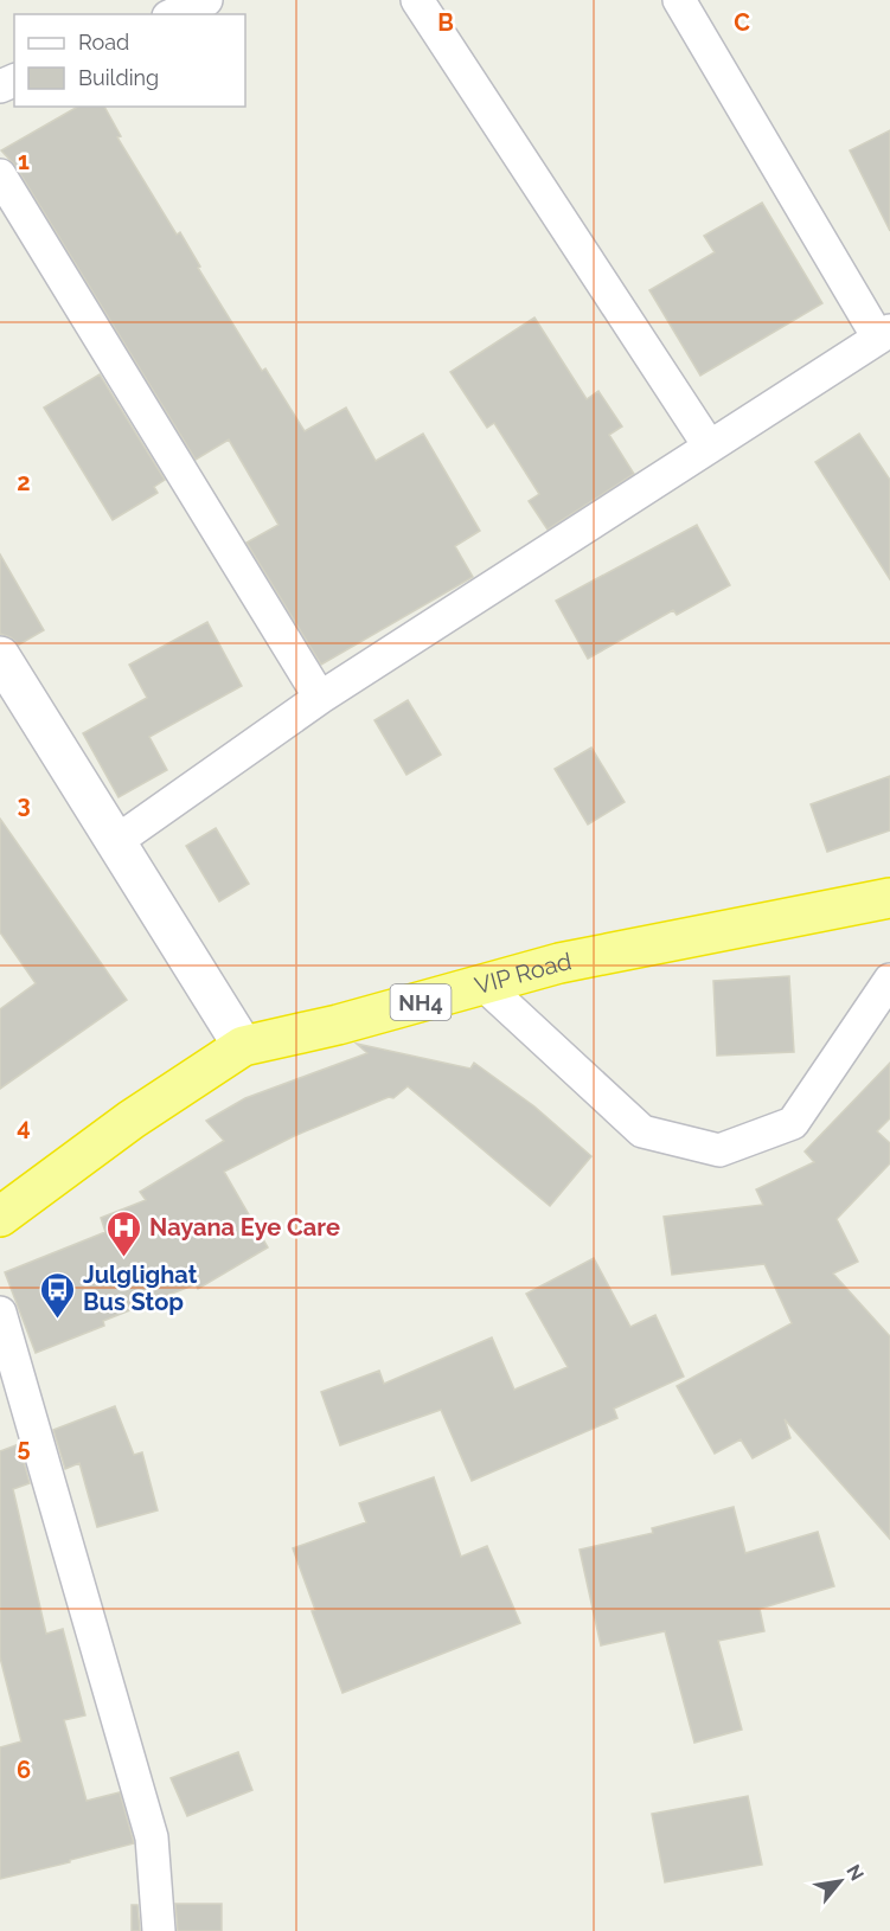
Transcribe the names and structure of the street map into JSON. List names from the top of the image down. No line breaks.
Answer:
{"streets":{"highway":["VIP Road","NH4"]},"places":{"hospital":["Nayana Eye Care"],"bus stop":["Julglighat Bus Stop"]},"legend":["Road","Building"],"north":"top right","grid":{"columns":["B","C"],"rows":["1","2","3","4","5","6"]}}
